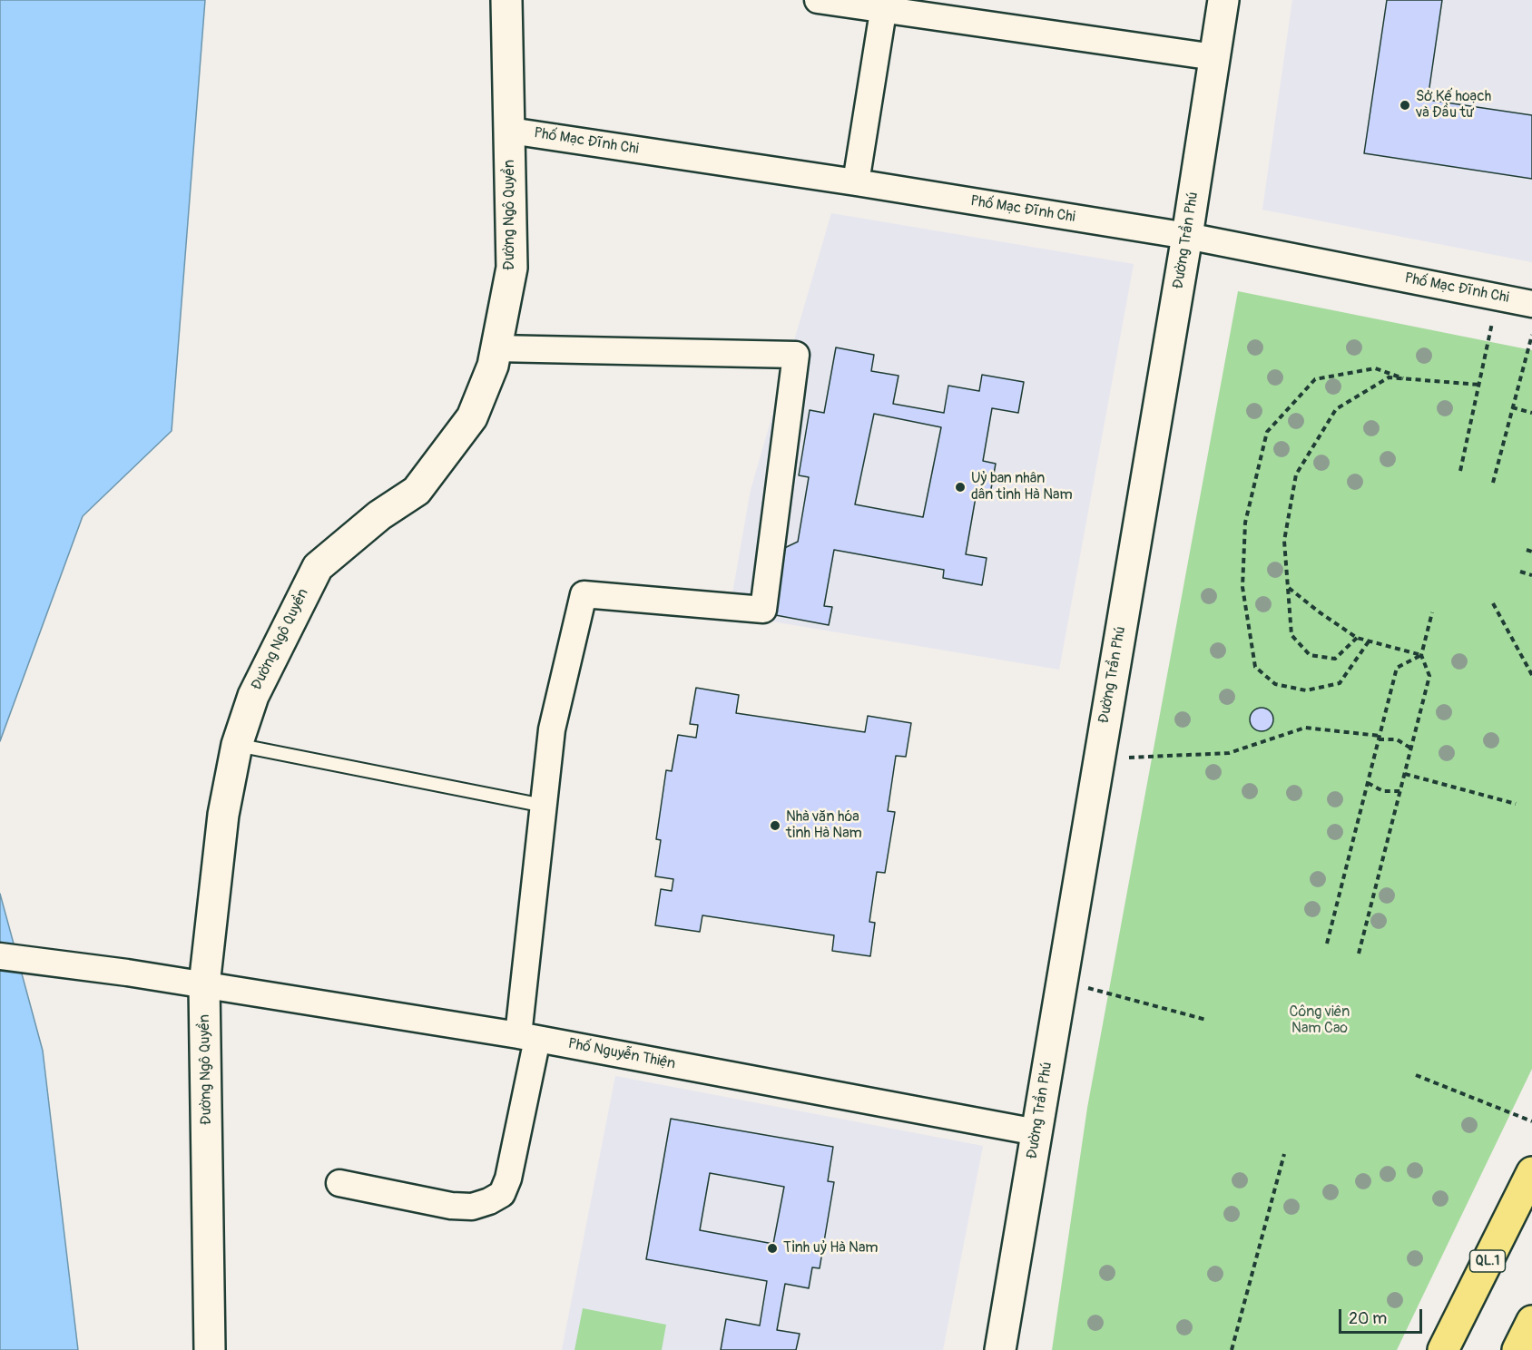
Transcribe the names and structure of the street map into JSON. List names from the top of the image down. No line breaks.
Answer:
{"streets":{"main road":["QL.1"],"street":["Phố Mạc Đĩnh Chi","Đường Ngô Quyền","Đường Trần Phú","Phố Nguyễn Thiện"]},"crossings":[["Phố Mạc Đĩnh Chi","Đường Ngô Quyền"],["Phố Mạc Đĩnh Chi","Đường Trần Phú"],["Đường Ngô Quyền","Phố Nguyễn Thiện"],["Đường Trần Phú","Phố Nguyễn Thiện"]],"parks":["Công viên Nam Cao"],"places":["Sở Kế hoạch và Đầu tư","Uỷ ban nhân dân tỉnh Hà Nam","Nhà văn hóa tỉnh Hà Nam","Tỉnh uỷ Hà Nam"],"scale_bar":"20 m"}
